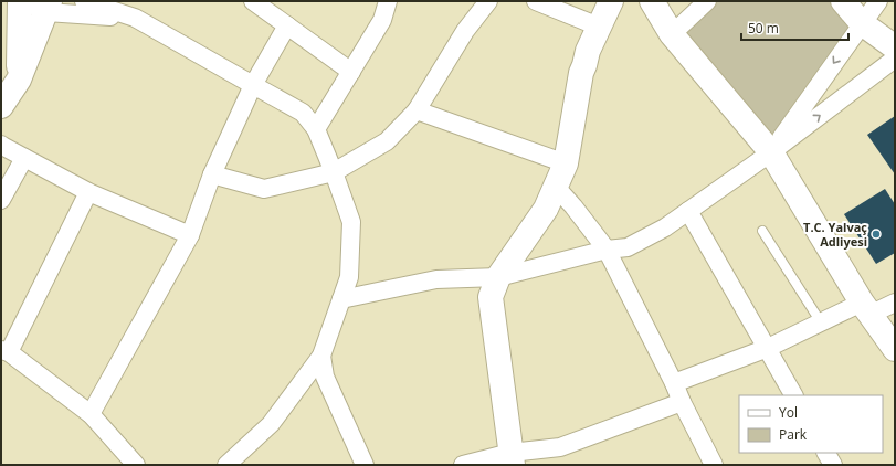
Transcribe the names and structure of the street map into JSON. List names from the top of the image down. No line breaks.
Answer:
{"places":["T.C. Yalvaç Adliyesi"],"legend":["Yol","Park"],"scale_bar":"50 m"}
